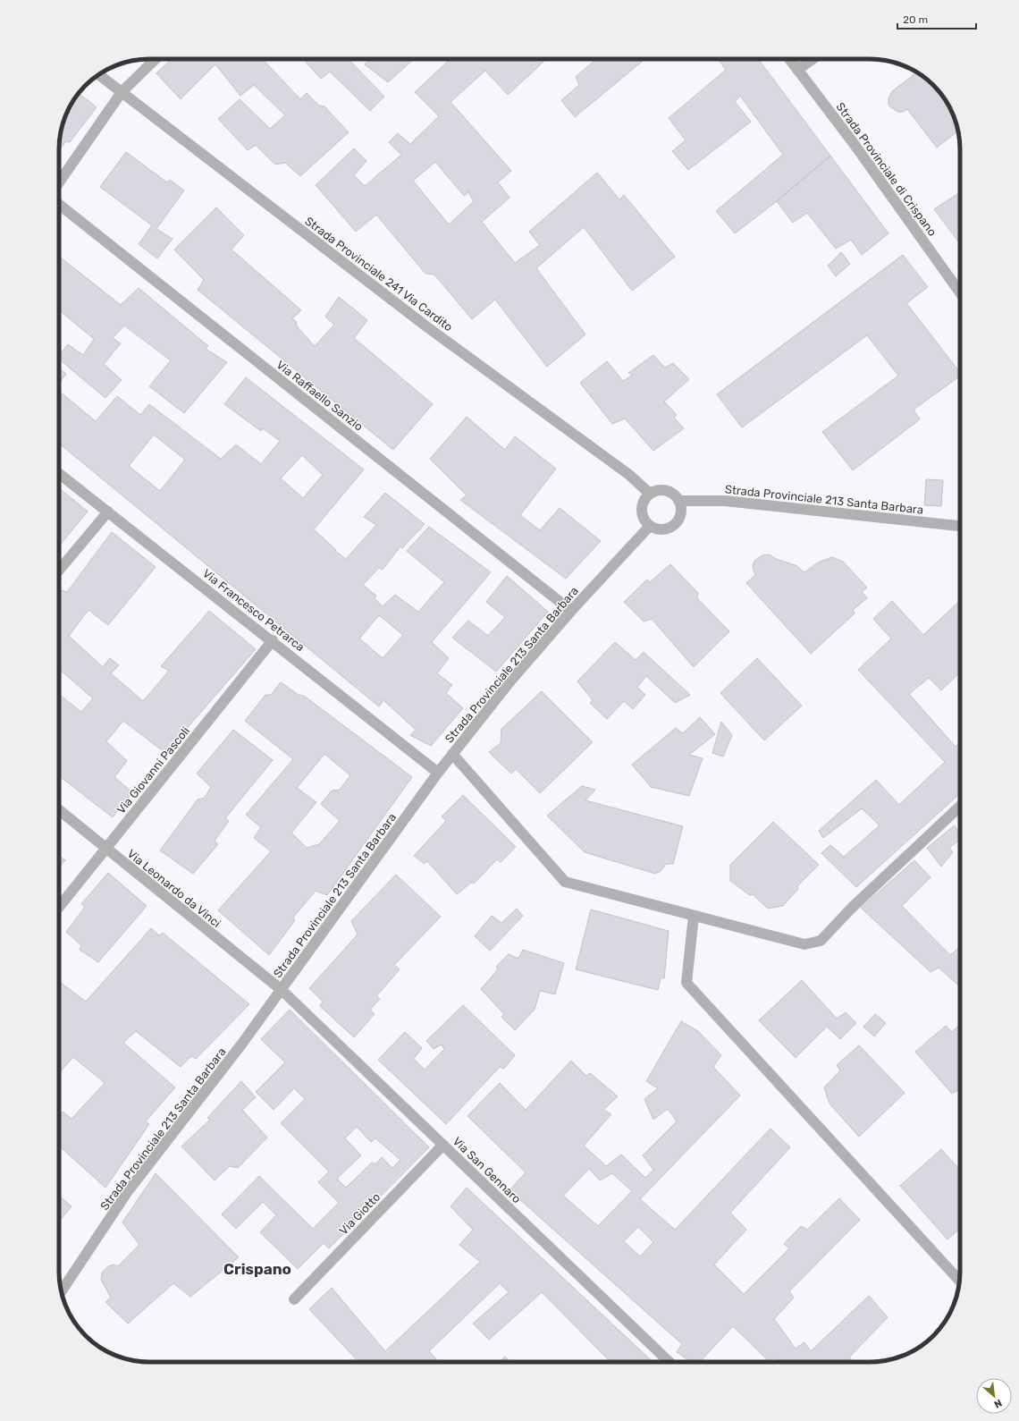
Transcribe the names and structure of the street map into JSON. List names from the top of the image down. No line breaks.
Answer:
{"streets":{"street":["Strada Provinciale di Crispano","Strada Provinciale 241 Via Cardito","Via Raffaello Sanzio","Strada Provinciale 213 Santa Barbara","Via Francesco Petrarca","Via Giovanni Pascoli","Via Leonardo da Vinci","Via San Gennaro","Via Giotto"]},"crossings":[["Strada Provinciale 241 Via Cardito","Strada Provinciale 213 Santa Barbara"],["Via Raffaello Sanzio","Strada Provinciale 213 Santa Barbara"],["Strada Provinciale 213 Santa Barbara","Via Francesco Petrarca"],["Strada Provinciale 213 Santa Barbara","Via Leonardo da Vinci"],["Strada Provinciale 213 Santa Barbara","Via San Gennaro"],["Via Francesco Petrarca","Via Giovanni Pascoli"],["Via Giovanni Pascoli","Via Leonardo da Vinci"],["Via Leonardo da Vinci","Via San Gennaro"],["Via San Gennaro","Via Giotto"]],"districts":["Crispano"],"scale_bar":"20 m","north":"bottom right"}
